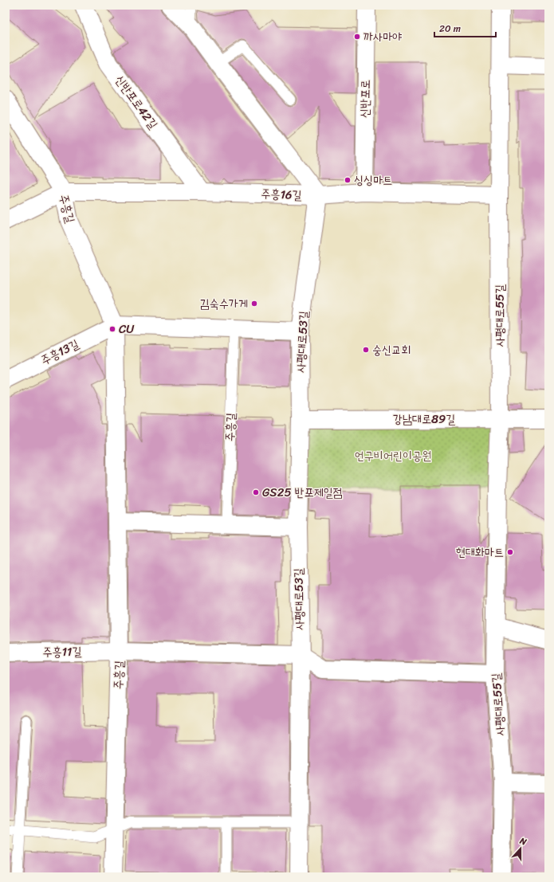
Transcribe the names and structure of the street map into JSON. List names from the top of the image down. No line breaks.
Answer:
{"streets":{"street":["신반포로","신반포로42길","주흥16길","주흥길","사평대로55길","사평대로53길","주흥13길","강남대로89길","주흥11길"]},"crossings":[["신반포로","주흥16길"],["신반포로42길","주흥16길"],["주흥16길","주흥길"],["주흥16길","사평대로55길"],["주흥16길","사평대로53길"],["주흥길","주흥13길"],["주흥길","주흥11길"],["사평대로55길","강남대로89길"],["사평대로53길","강남대로89길"]],"parks":["언구비어린이공원"],"places":["까사마야","싱싱마트","김숙수가게","CU","숭신교회","GS25 반포제일점","현대화마트"],"scale_bar":"20 m","north":"top"}
